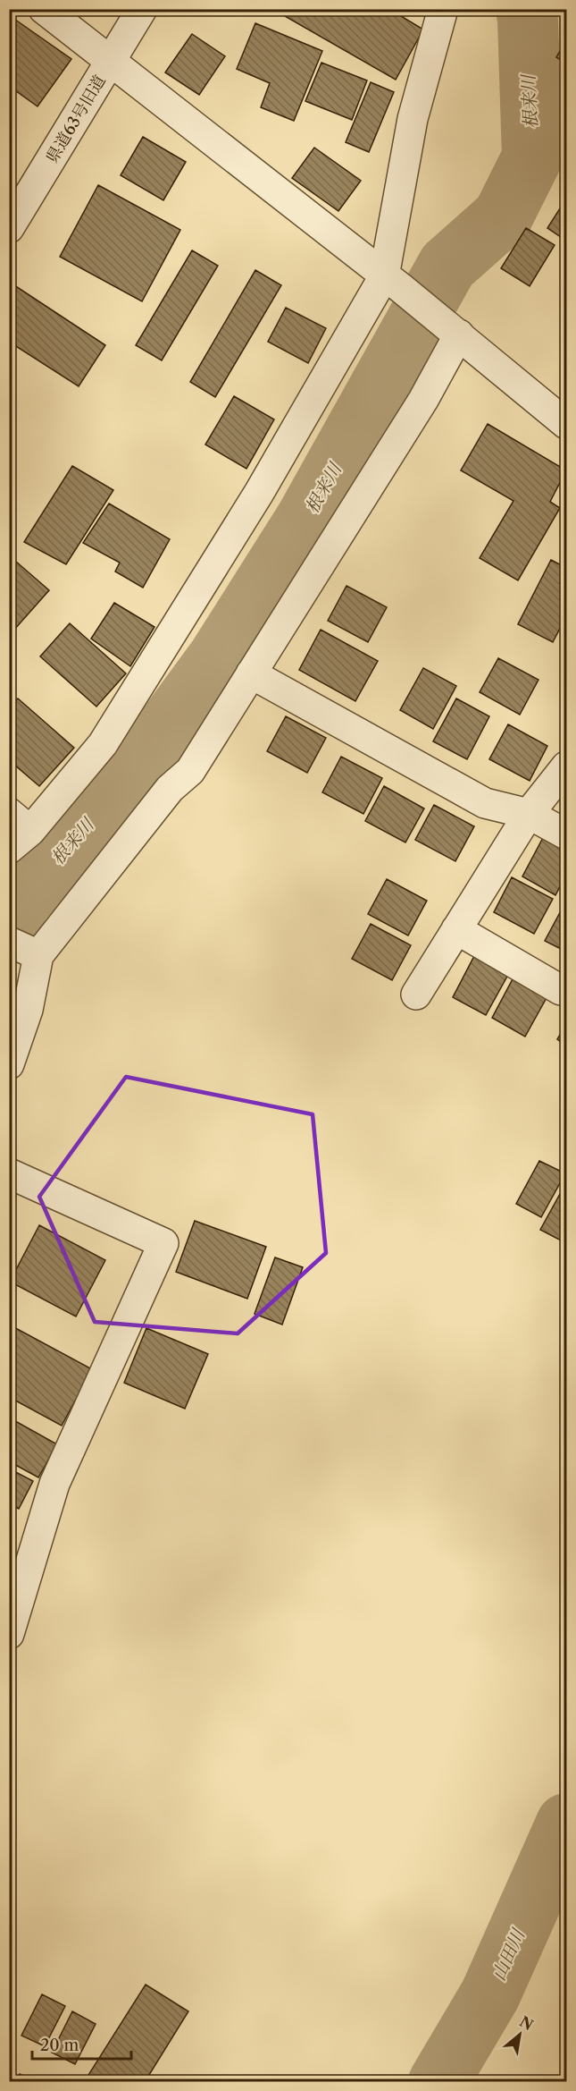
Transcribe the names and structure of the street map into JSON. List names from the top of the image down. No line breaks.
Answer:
{"streets":{"street":["県道63号旧道"]},"water":["根来川","山田川"],"scale_bar":"20 m","north":"top right"}
